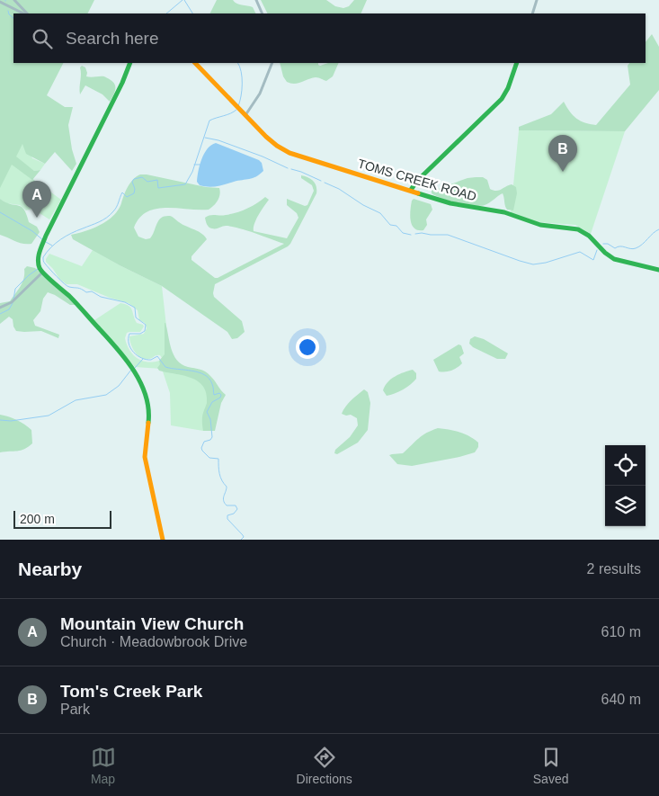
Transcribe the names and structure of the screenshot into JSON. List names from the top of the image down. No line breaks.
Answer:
{"streets":{"street":["TOMS CREEK ROAD"]},"scale_bar":"200 m","page":{"search":"Search here","pins":["B","A"],"scale":"200 m","heading":["Nearby","2 results"],"list":[{"mark":"A","name":"Mountain View Church","note":"Church · Meadowbrook Drive","value":"610 m"},{"mark":"B","name":"Tom's Creek Park","note":"Park","value":"640 m"}],"nav":["Map","Directions","Saved"]}}
